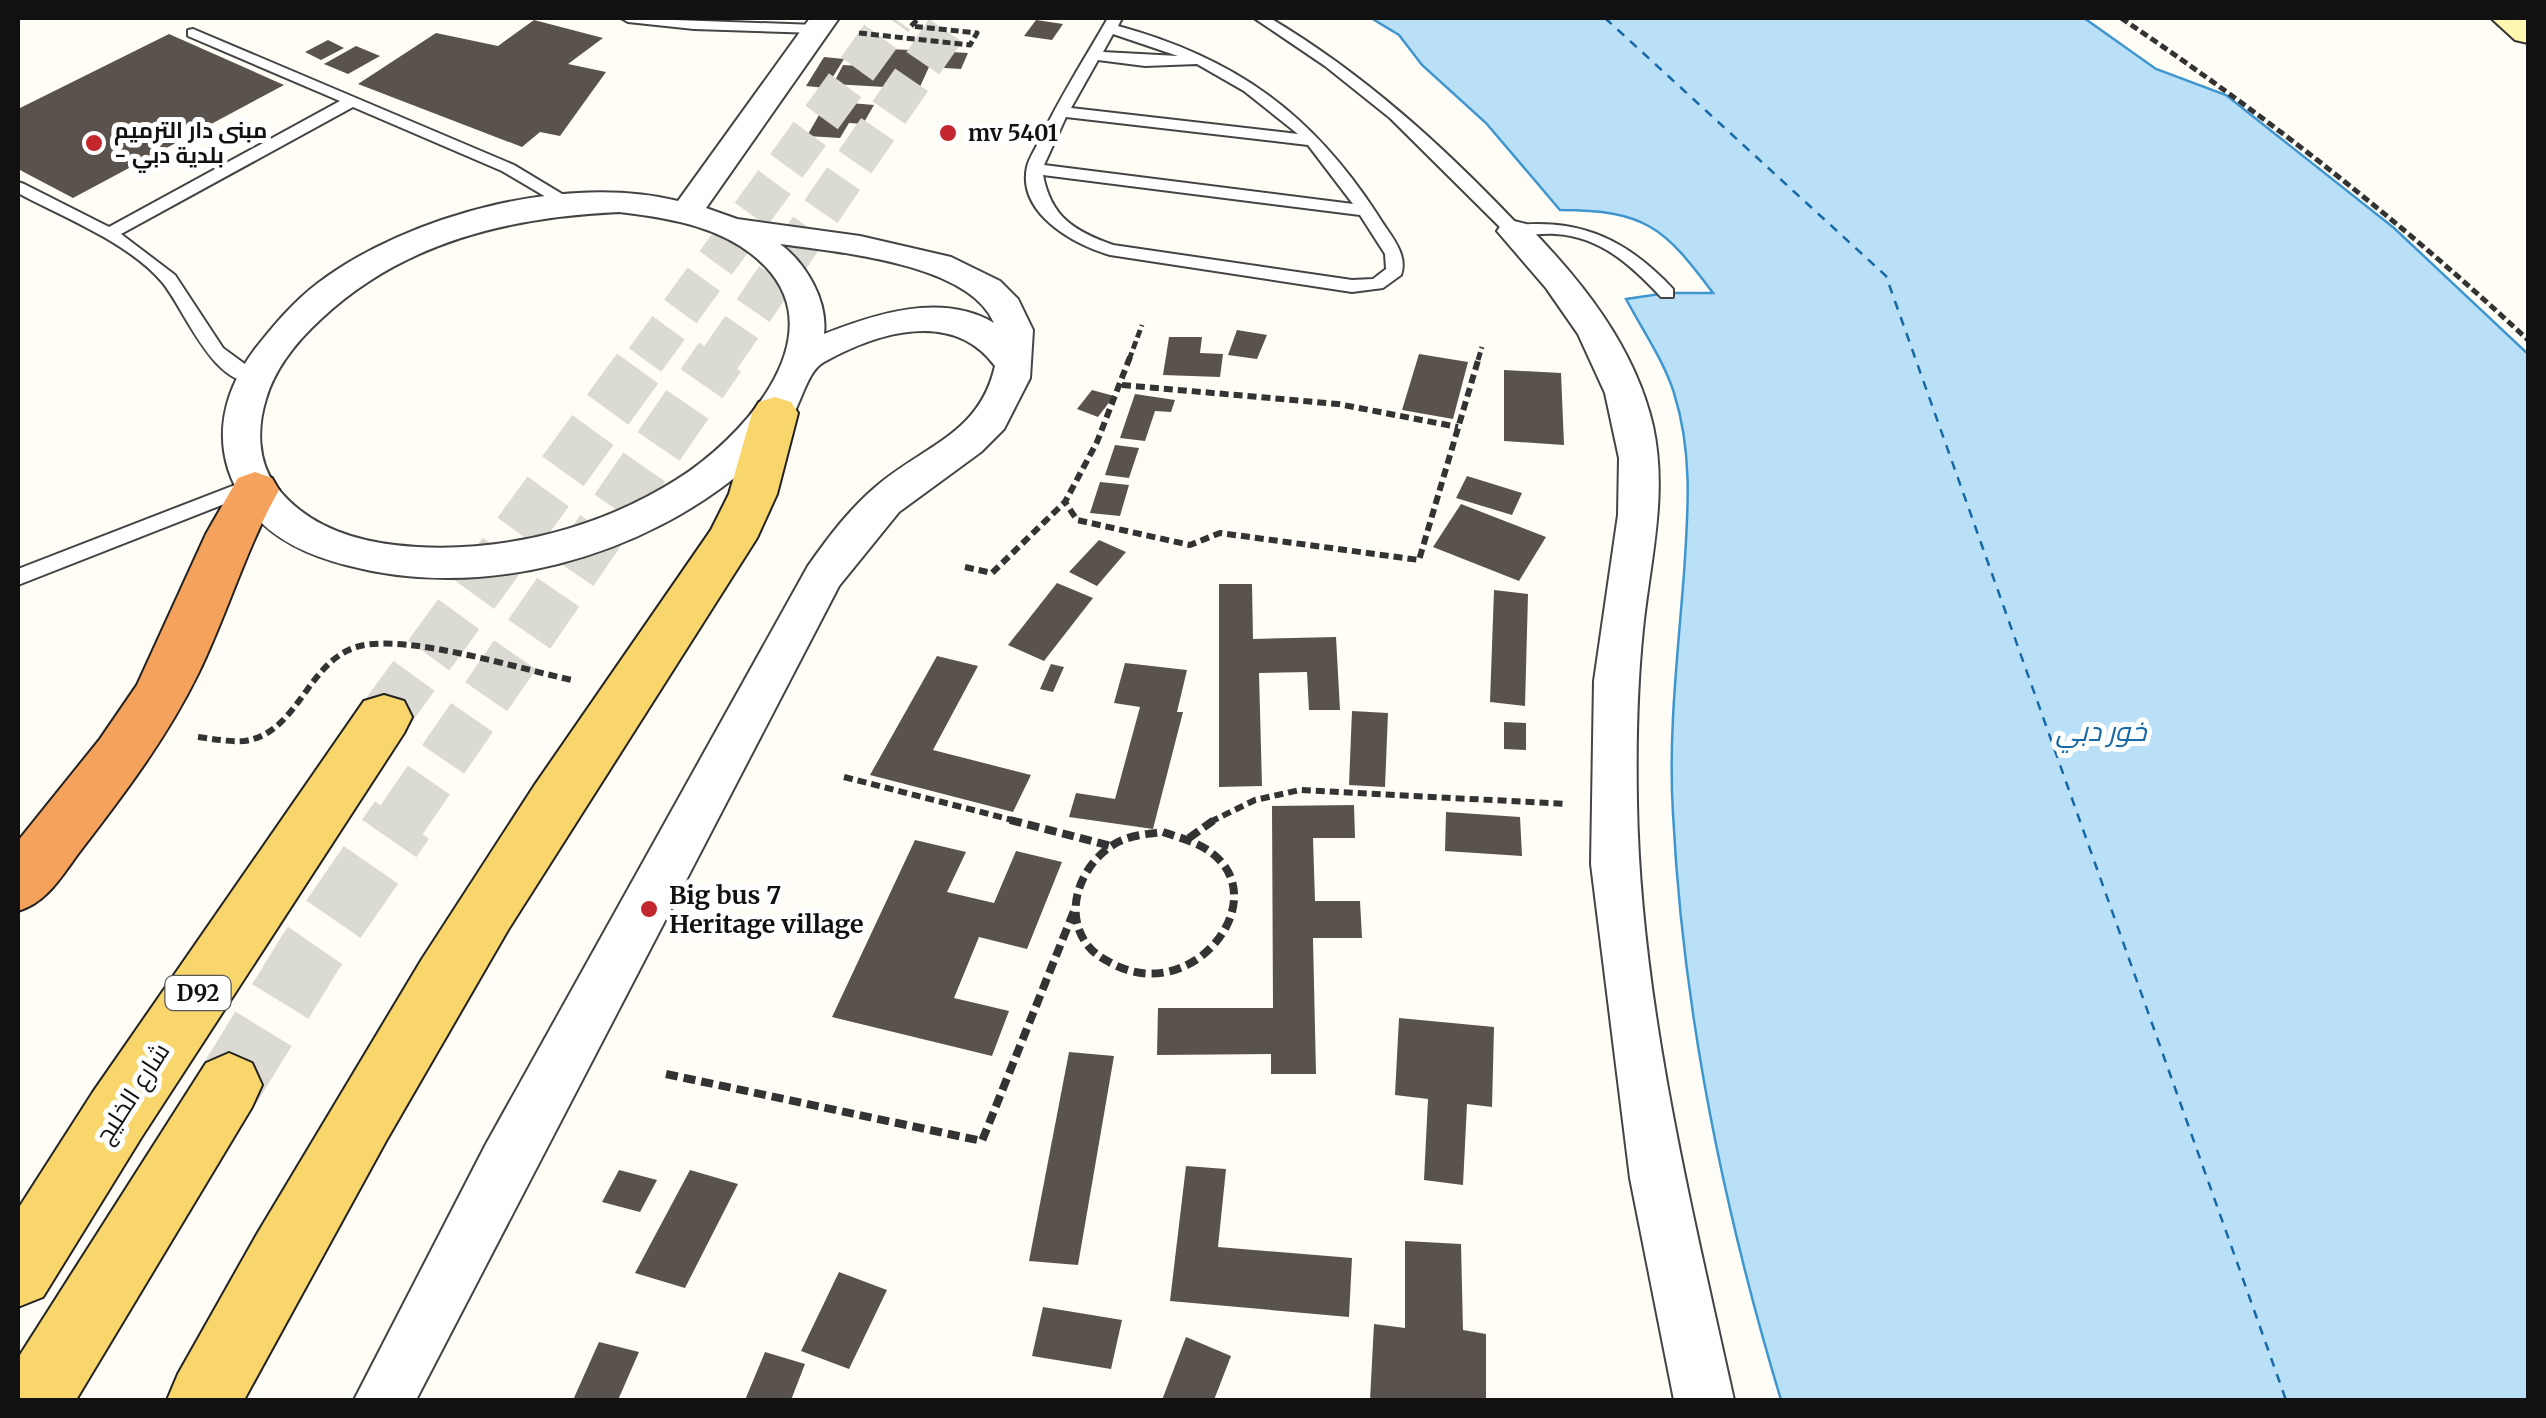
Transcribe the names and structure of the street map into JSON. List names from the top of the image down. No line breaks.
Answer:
{"streets":{"main road":["D92","شارع الخليج"]},"water":["خور دبي"],"places":["mv 5401","مبنى دار الترميم - بلدية دبي","Big bus 7 Heritage village"]}
